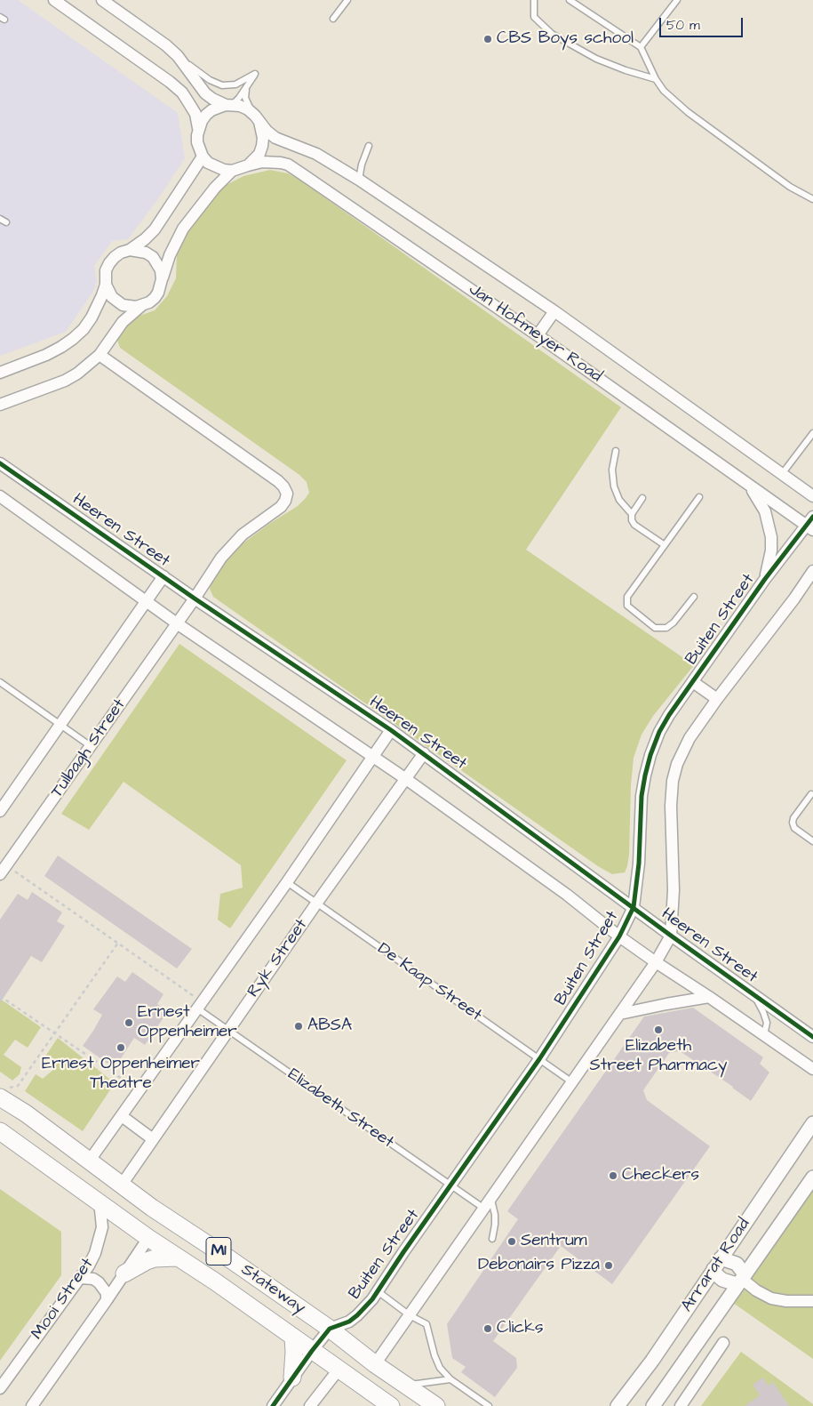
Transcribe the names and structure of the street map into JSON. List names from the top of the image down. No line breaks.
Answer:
{"streets":{"main road":["M1","Stateway"],"street":["Jan Hofmeyer Road","Heeren Street","Buiten Street","Tulbagh Street","Ryk Street","Arrarat Road","Mooi Street"],"lane":["De Kaap Street","Elizabeth Street"]},"crossings":[["Jan Hofmeyer Road","Buiten Street"],["Heeren Street","Buiten Street"],["Heeren Street","Tulbagh Street"],["Heeren Street","Ryk Street"],["Buiten Street","De Kaap Street"],["Buiten Street","Elizabeth Street"],["Buiten Street","Stateway"],["Ryk Street","De Kaap Street"],["Ryk Street","Elizabeth Street"],["Ryk Street","Stateway"],["Stateway","Mooi Street"]],"places":["CBS Boys school","Ernest Oppenheimer","ABSA","Elizabeth Street Pharmacy","Ernest Oppenheimer Theatre","Checkers","Sentrum","Debonairs Pizza","Clicks"],"scale_bar":"50 m"}
